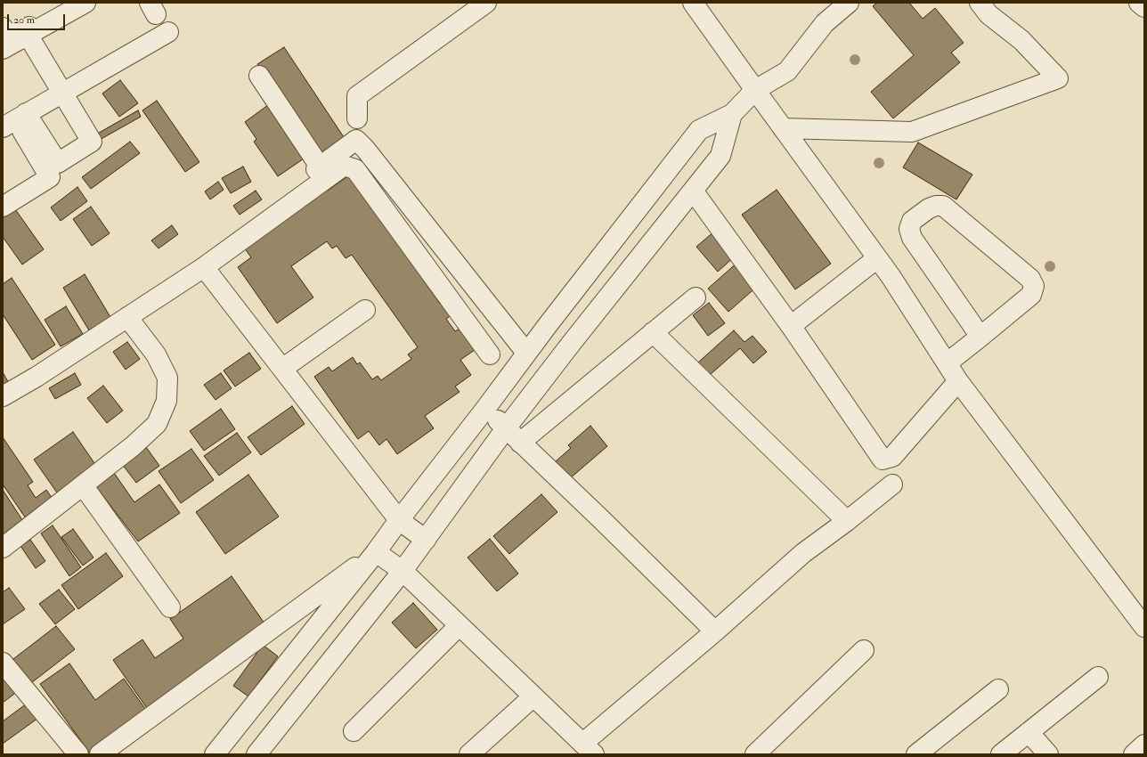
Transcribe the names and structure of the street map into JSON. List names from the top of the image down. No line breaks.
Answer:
{"scale_bar":"20 m"}
